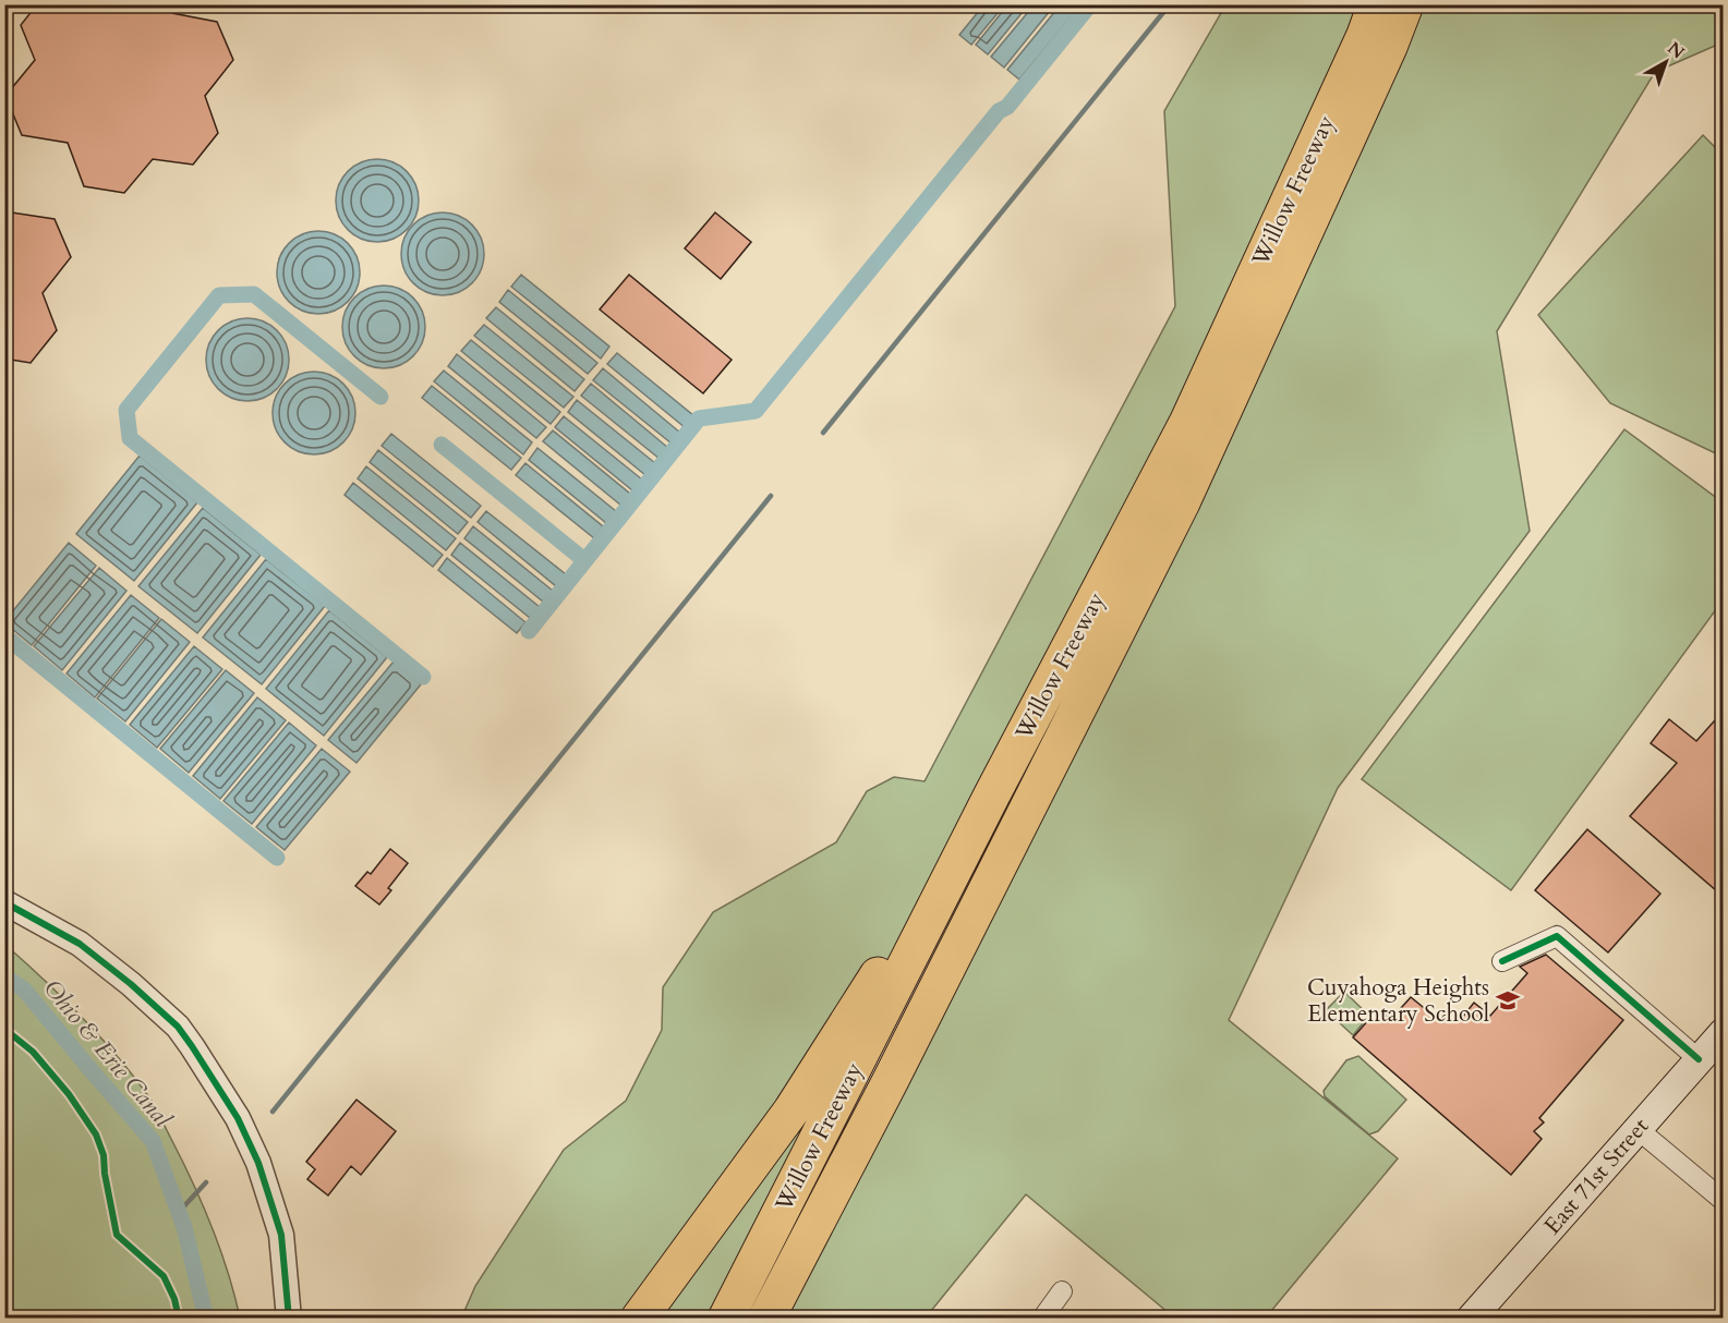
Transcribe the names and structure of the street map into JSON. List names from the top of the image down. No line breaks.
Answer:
{"streets":{"highway":["Willow Freeway"],"main road":["East 71st Street"]},"water":["Ohio & Erie Canal"],"places":{"school or university":["Cuyahoga Heights Elementary School"]},"north":"top right"}
